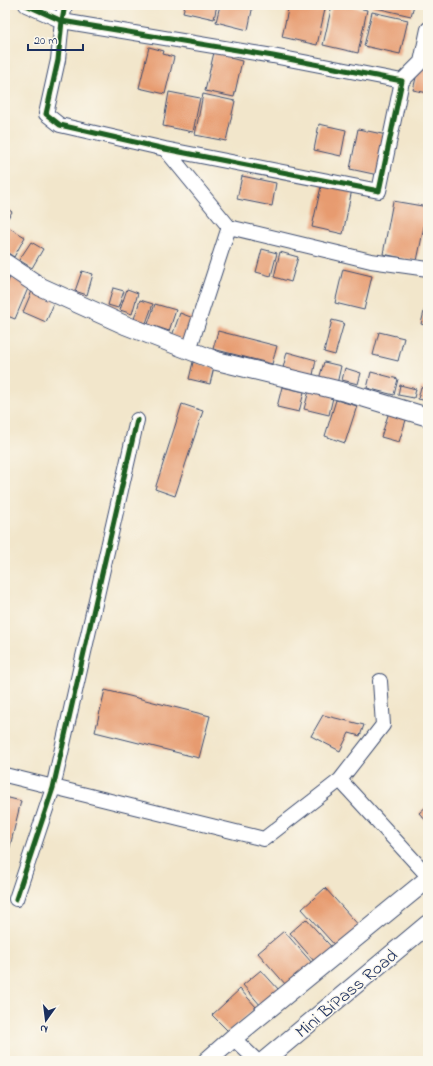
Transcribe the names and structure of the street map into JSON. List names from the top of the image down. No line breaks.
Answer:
{"streets":{"street":["Mini BiPass Road"]},"scale_bar":"20 m","north":"bottom"}
